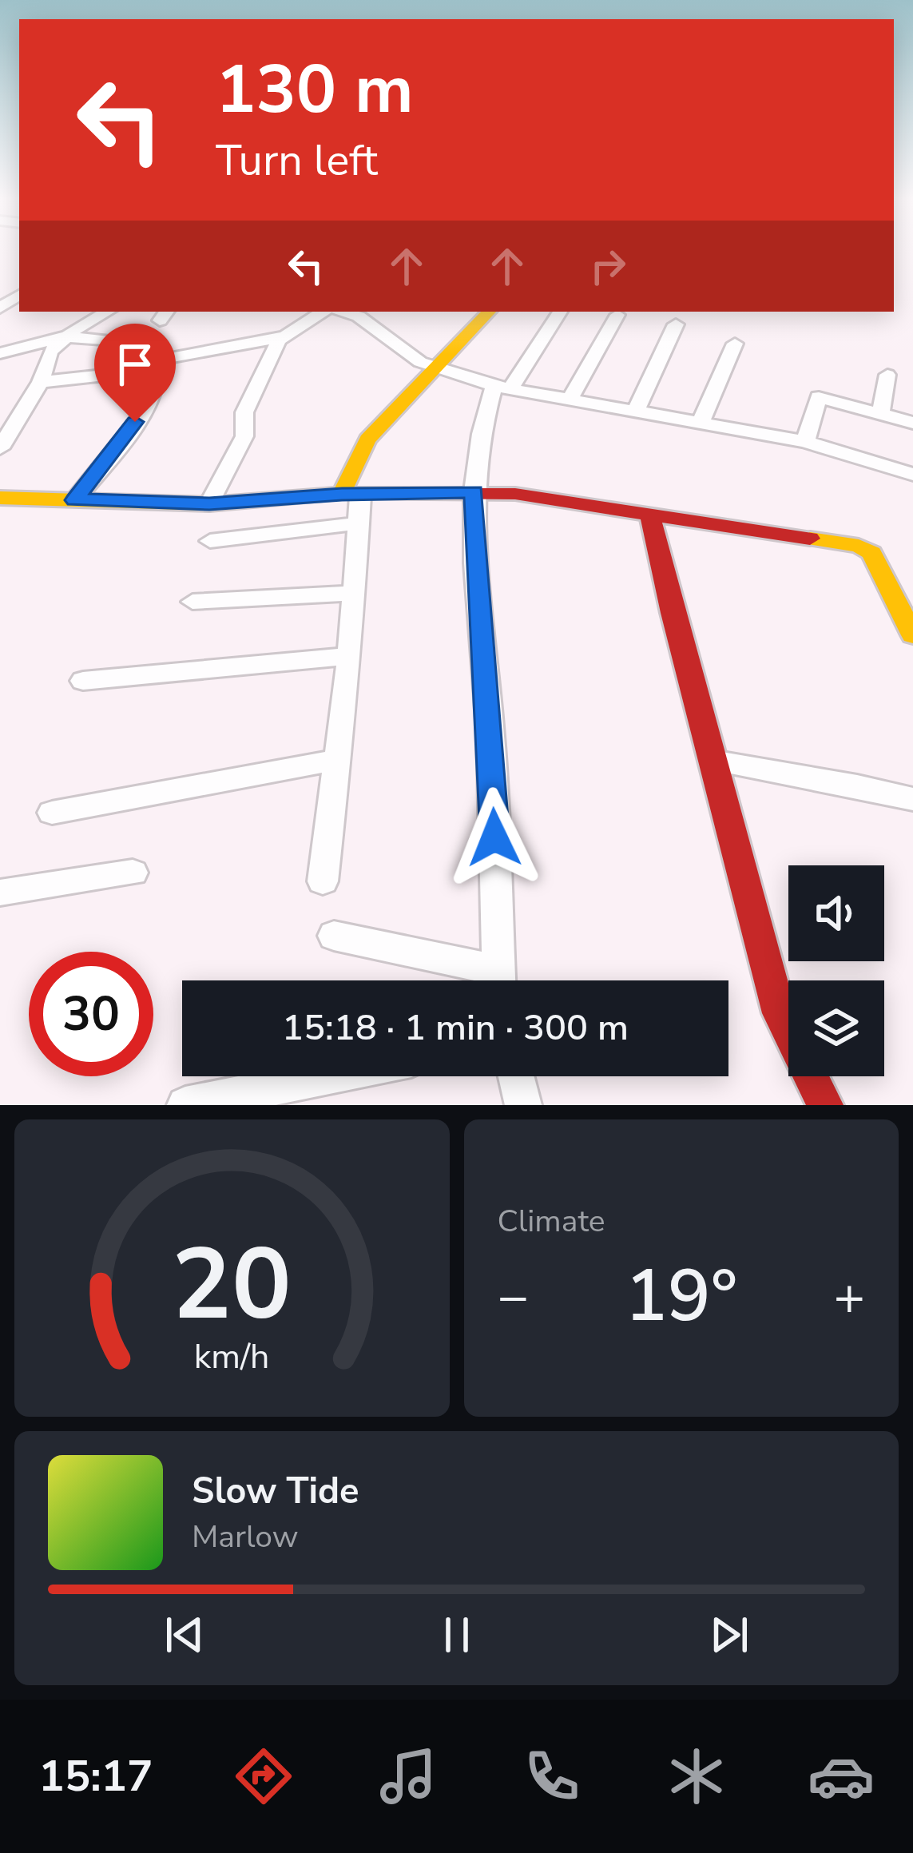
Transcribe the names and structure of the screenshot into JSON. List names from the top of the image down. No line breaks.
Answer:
{"page":{"turn":["130 m","Turn left"],"limit":"30","trip":"15:18 · 1 min · 300 m","tile":"Climate","heat":["−","19°","+"],"song":["Slow Tide","Marlow"],"tabs":"15:17","gauge":["20","km/h"]}}
